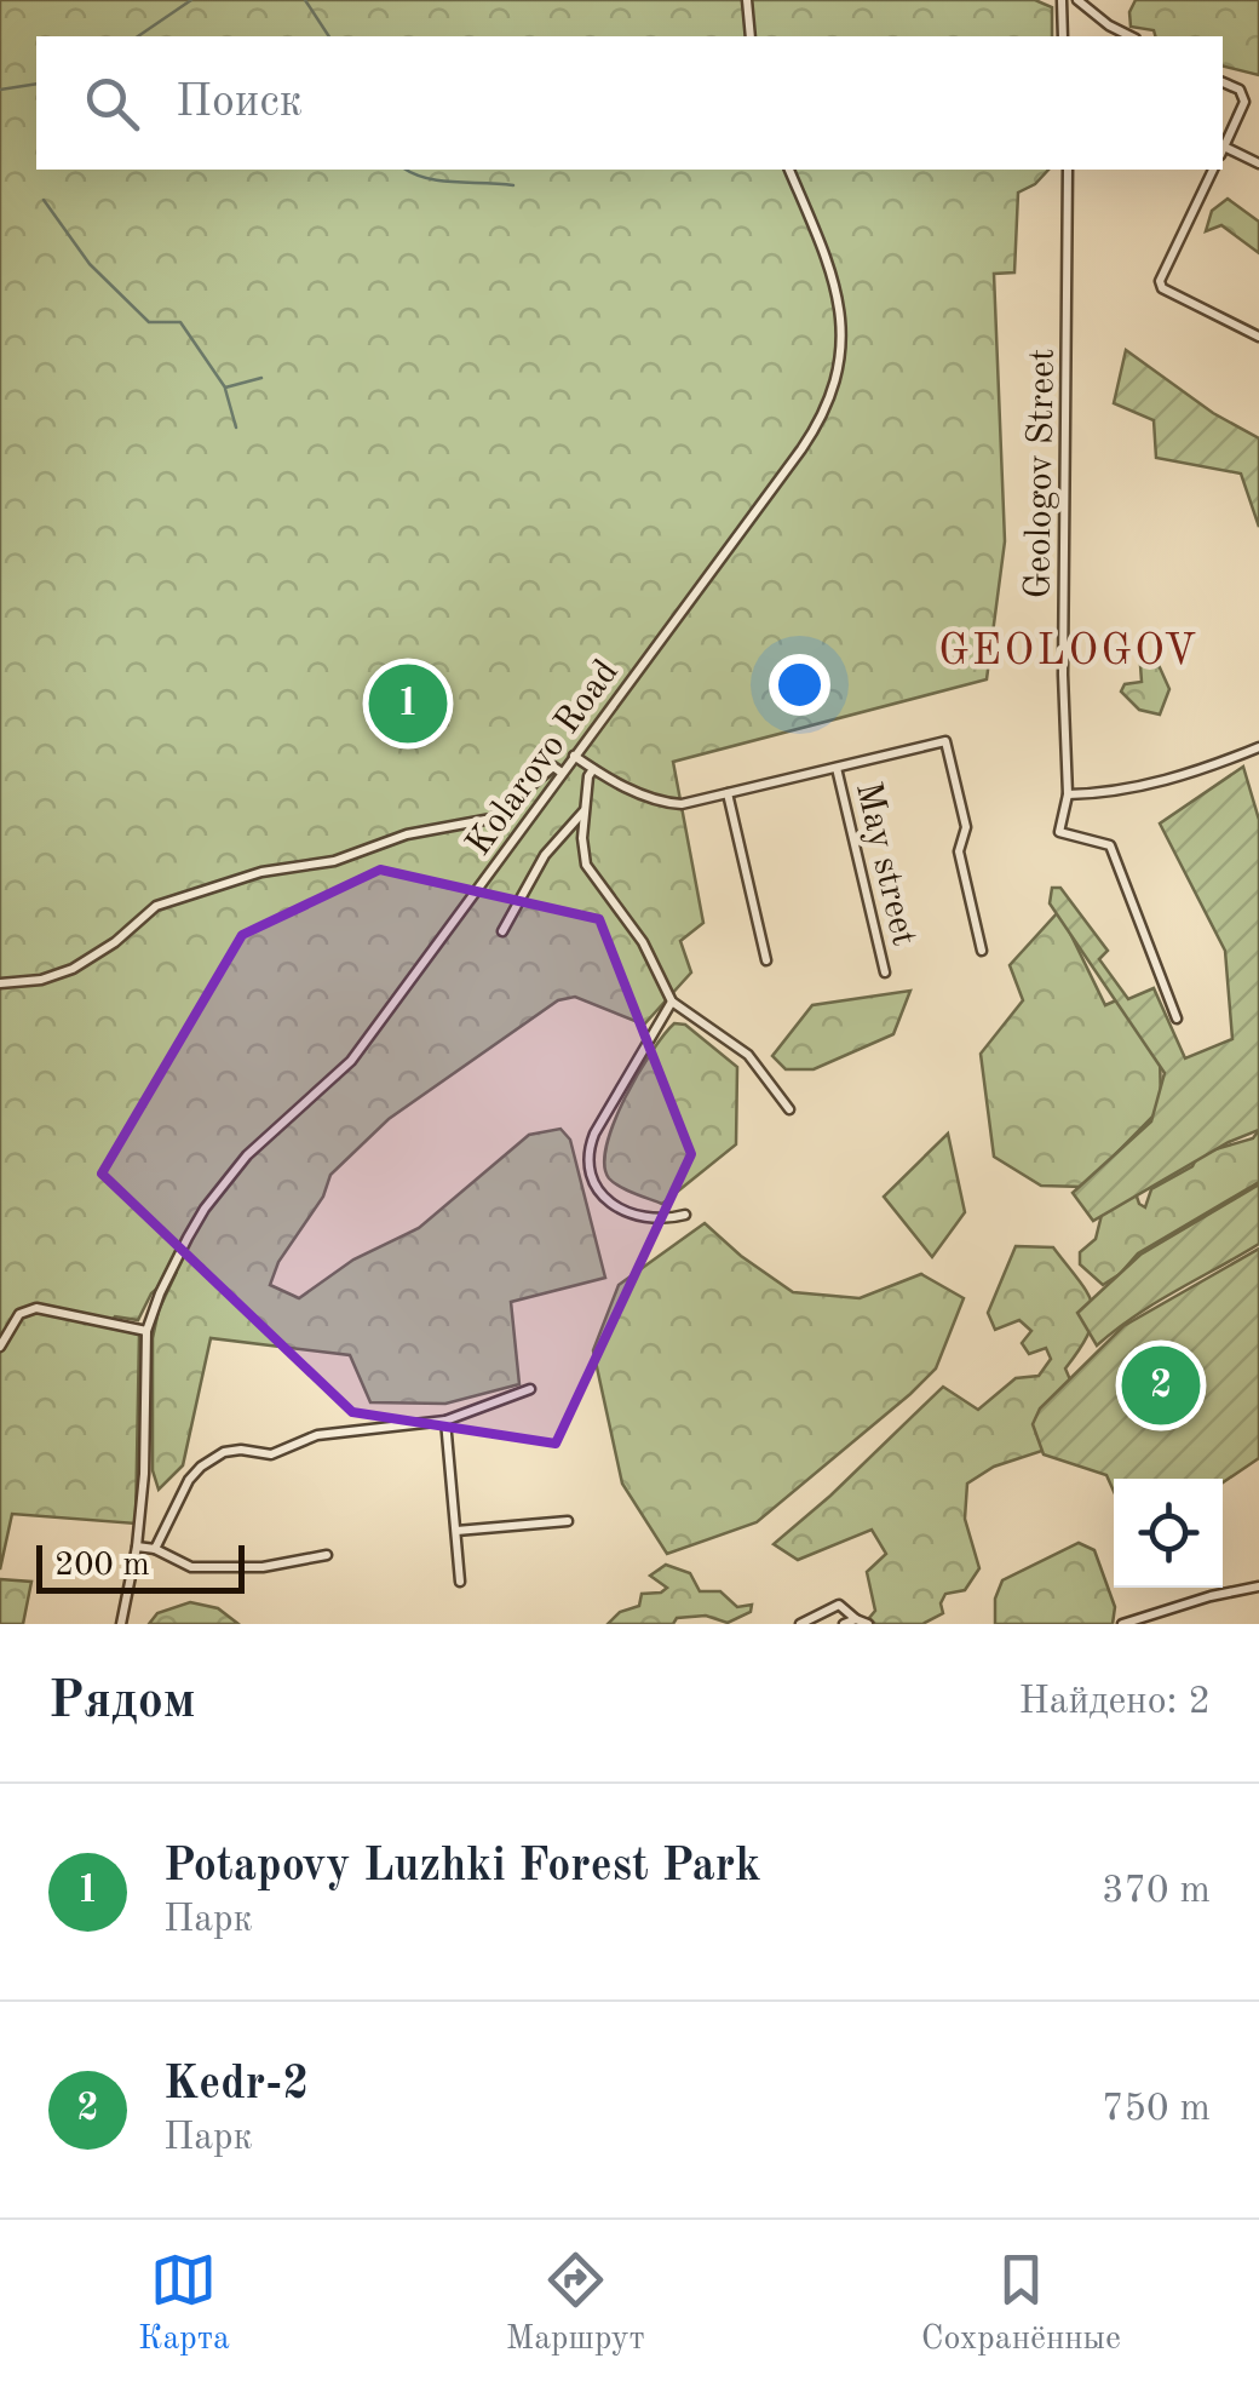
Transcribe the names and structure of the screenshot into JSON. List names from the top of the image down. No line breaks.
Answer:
{"streets":{"street":["Geologov Street","Kolarovo Road","May street"]},"districts":["GEOLOGOV"],"scale_bar":"200 m","page":{"search":"Поиск","pins":["1","2"],"scale":"200 m","heading":["Рядом","Найдено: 2"],"list":[{"mark":"1","name":"Potapovy Luzhki Forest Park","note":"Парк","value":"370 m"},{"mark":"2","name":"Kedr-2","note":"Парк","value":"750 m"}],"nav":["Карта","Маршрут","Сохранённые"]}}
